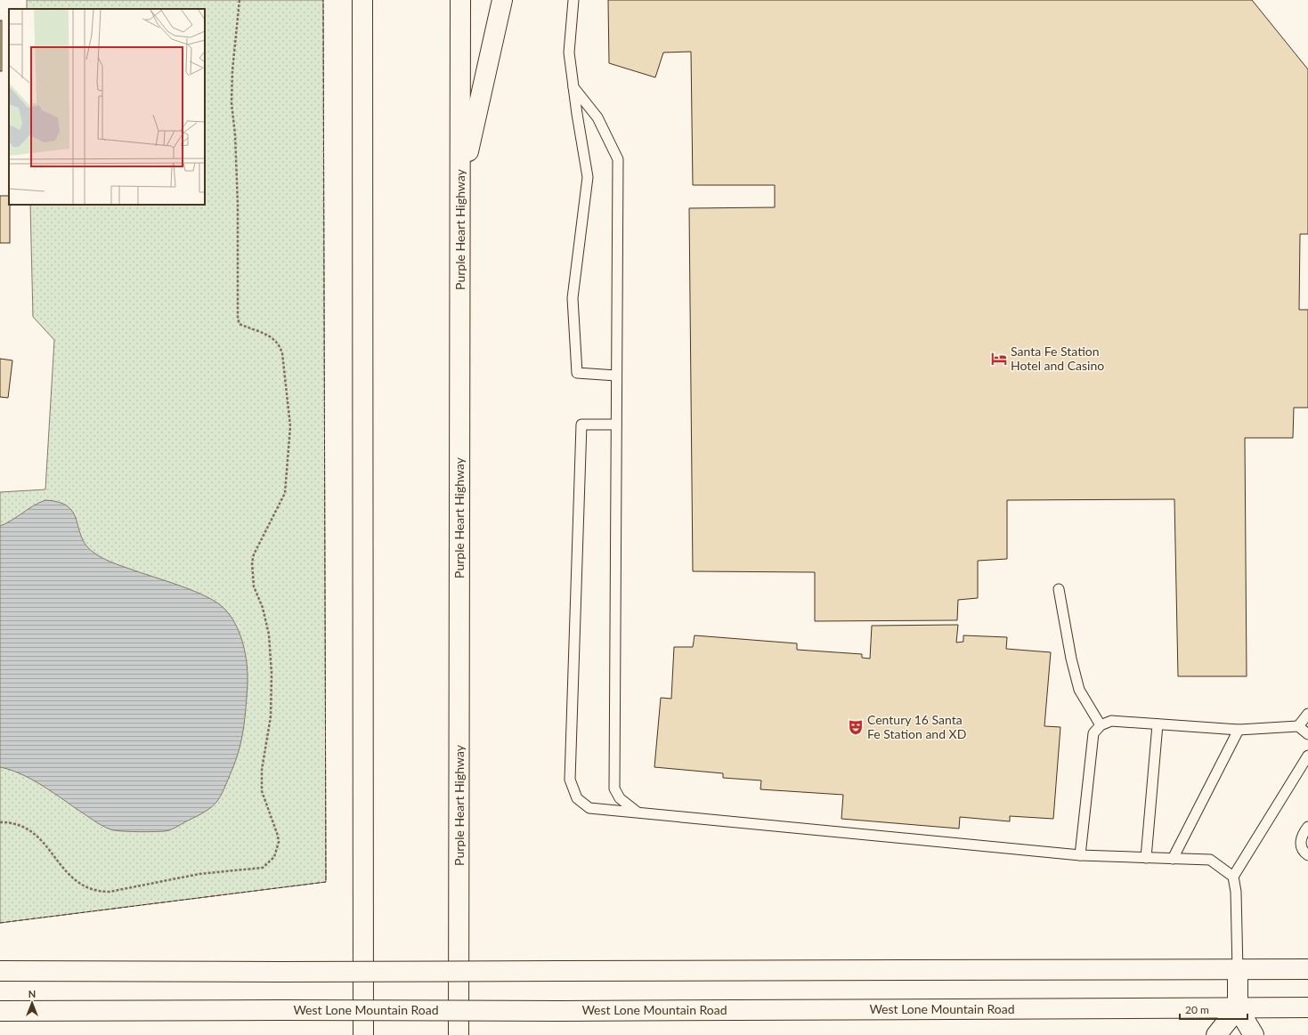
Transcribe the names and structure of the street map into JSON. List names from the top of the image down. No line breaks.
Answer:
{"streets":{"main road":["Purple Heart Highway","West Lone Mountain Road"]},"places":{"hotel":["Santa Fe Station Hotel and Casino"],"theatre":["Century 16 Santa Fe Station and XD"]},"scale_bar":"20 m","north":"top"}
